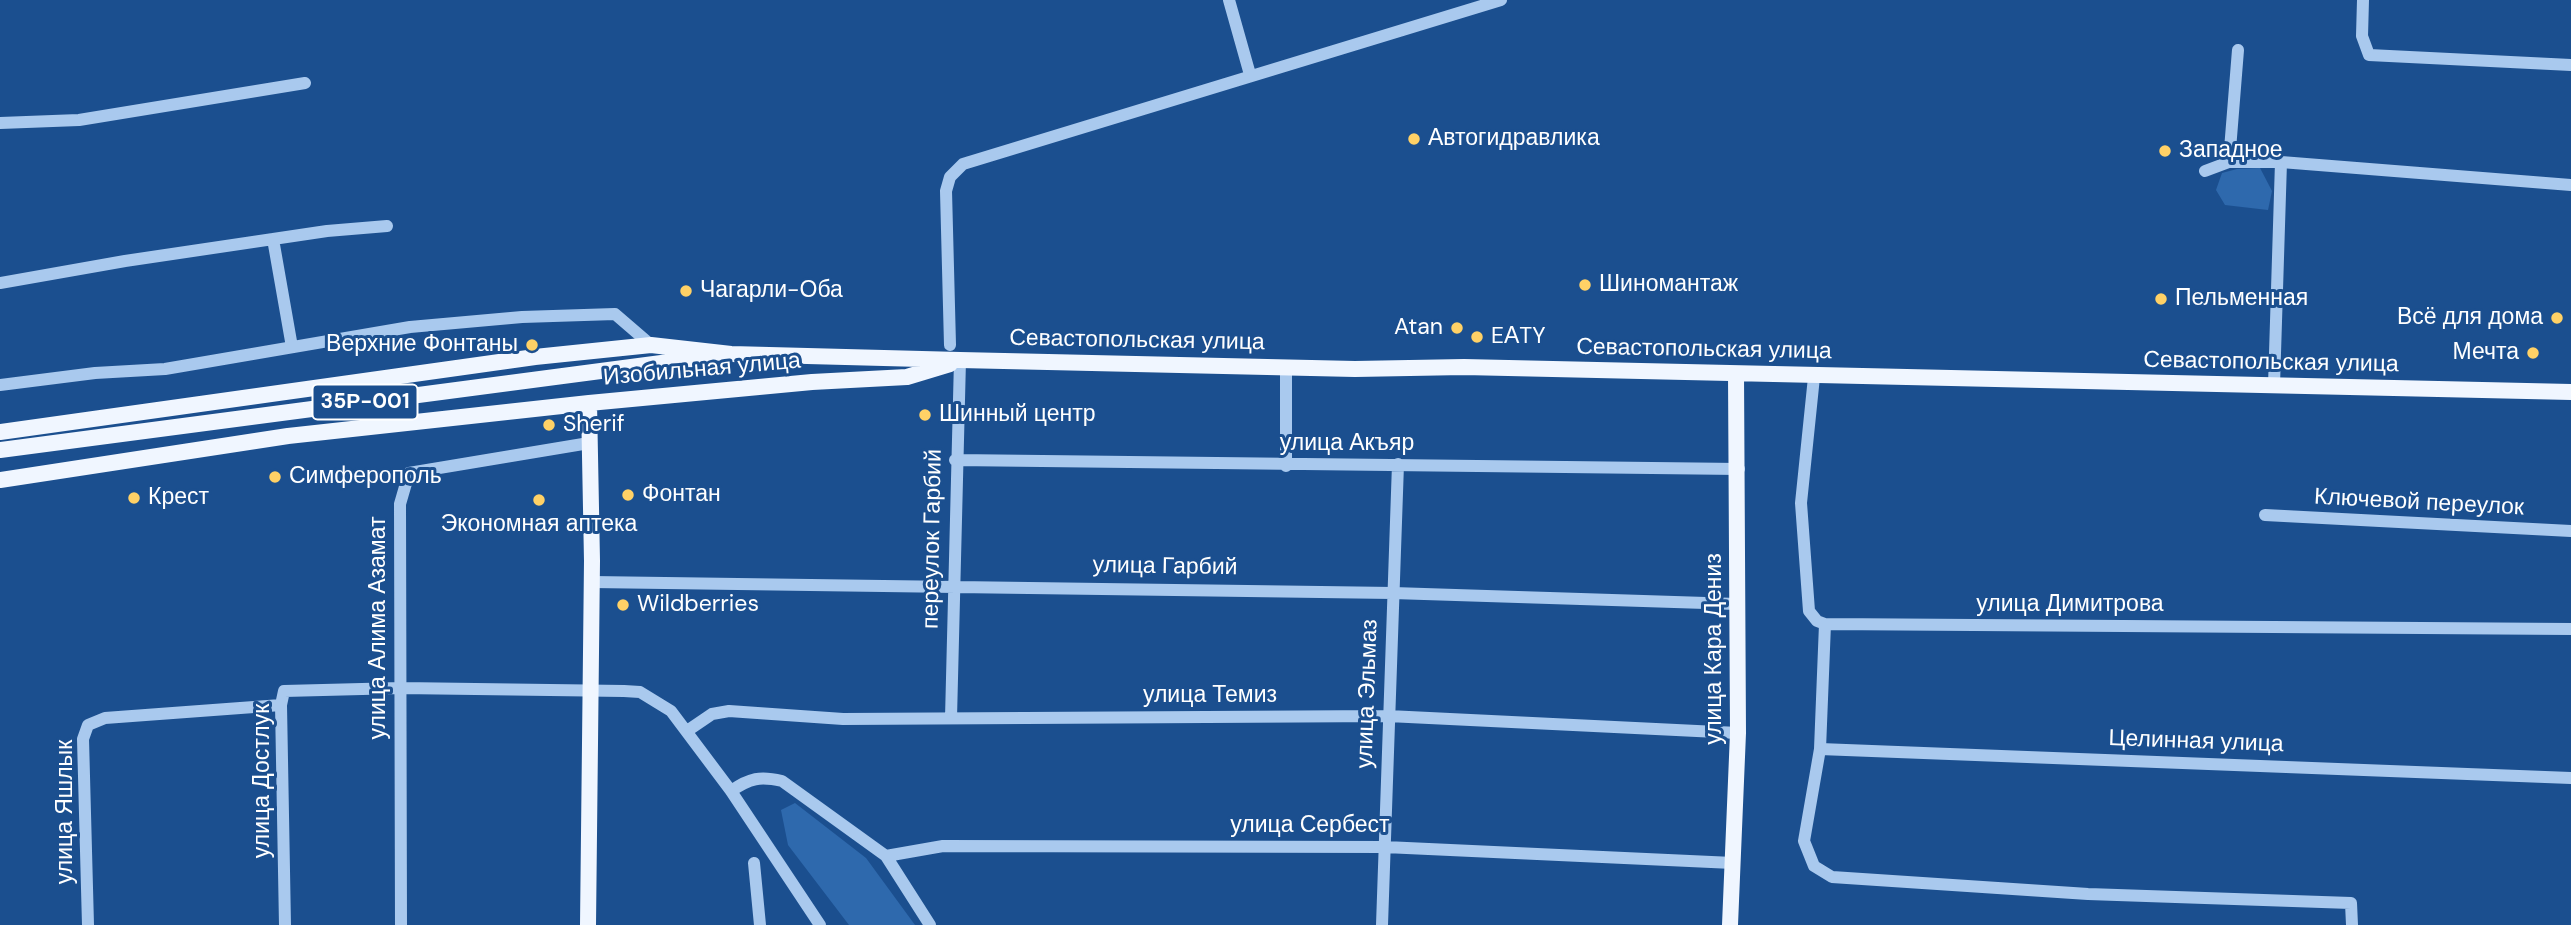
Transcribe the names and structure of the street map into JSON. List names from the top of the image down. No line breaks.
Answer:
{"streets":{"main road":["Севастопольская улица","Изобильная улица","35Р-001","улица Кара Дениз"],"street":["улица Акъяр","Ключевой переулок","переулок Гарбий","улица Гарбий","улица Димитрова","улица Алима Азамат","улица Эльмаз","улица Темиз","Целинная улица","улица Достлук","улица Яшлык","улица Сербест"]},"crossings":[["Севастопольская улица","Изобильная улица"],["Севастопольская улица","35Р-001"],["Севастопольская улица","переулок Гарбий"],["Севастопольская улица","улица Кара Дениз"],["Изобильная улица","переулок Гарбий"],["Изобильная улица","улица Гарбий"],["Изобильная улица","улица Алима Азамат"],["Изобильная улица","улица Достлук"],["улица Акъяр","переулок Гарбий"],["улица Акъяр","улица Кара Дениз"],["улица Акъяр","улица Эльмаз"],["переулок Гарбий","улица Гарбий"],["переулок Гарбий","улица Темиз"],["улица Гарбий","улица Кара Дениз"],["улица Гарбий","улица Эльмаз"],["улица Алима Азамат","улица Достлук"],["улица Кара Дениз","улица Темиз"],["улица Кара Дениз","улица Сербест"],["улица Эльмаз","улица Темиз"],["улица Эльмаз","улица Сербест"],["улица Темиз","улица Достлук"],["улица Достлук","улица Яшлык"]],"places":["Автогидравлика","Западное","Шиномантаж","Чагарли-Оба","Пельменная","Всё для дома","Atan","EАTY","Верхние Фонтаны","Мечта","Шинный центр","Sherif","Симферополь","Фонтан","Крест","Экономная аптека","Wildberries"]}
